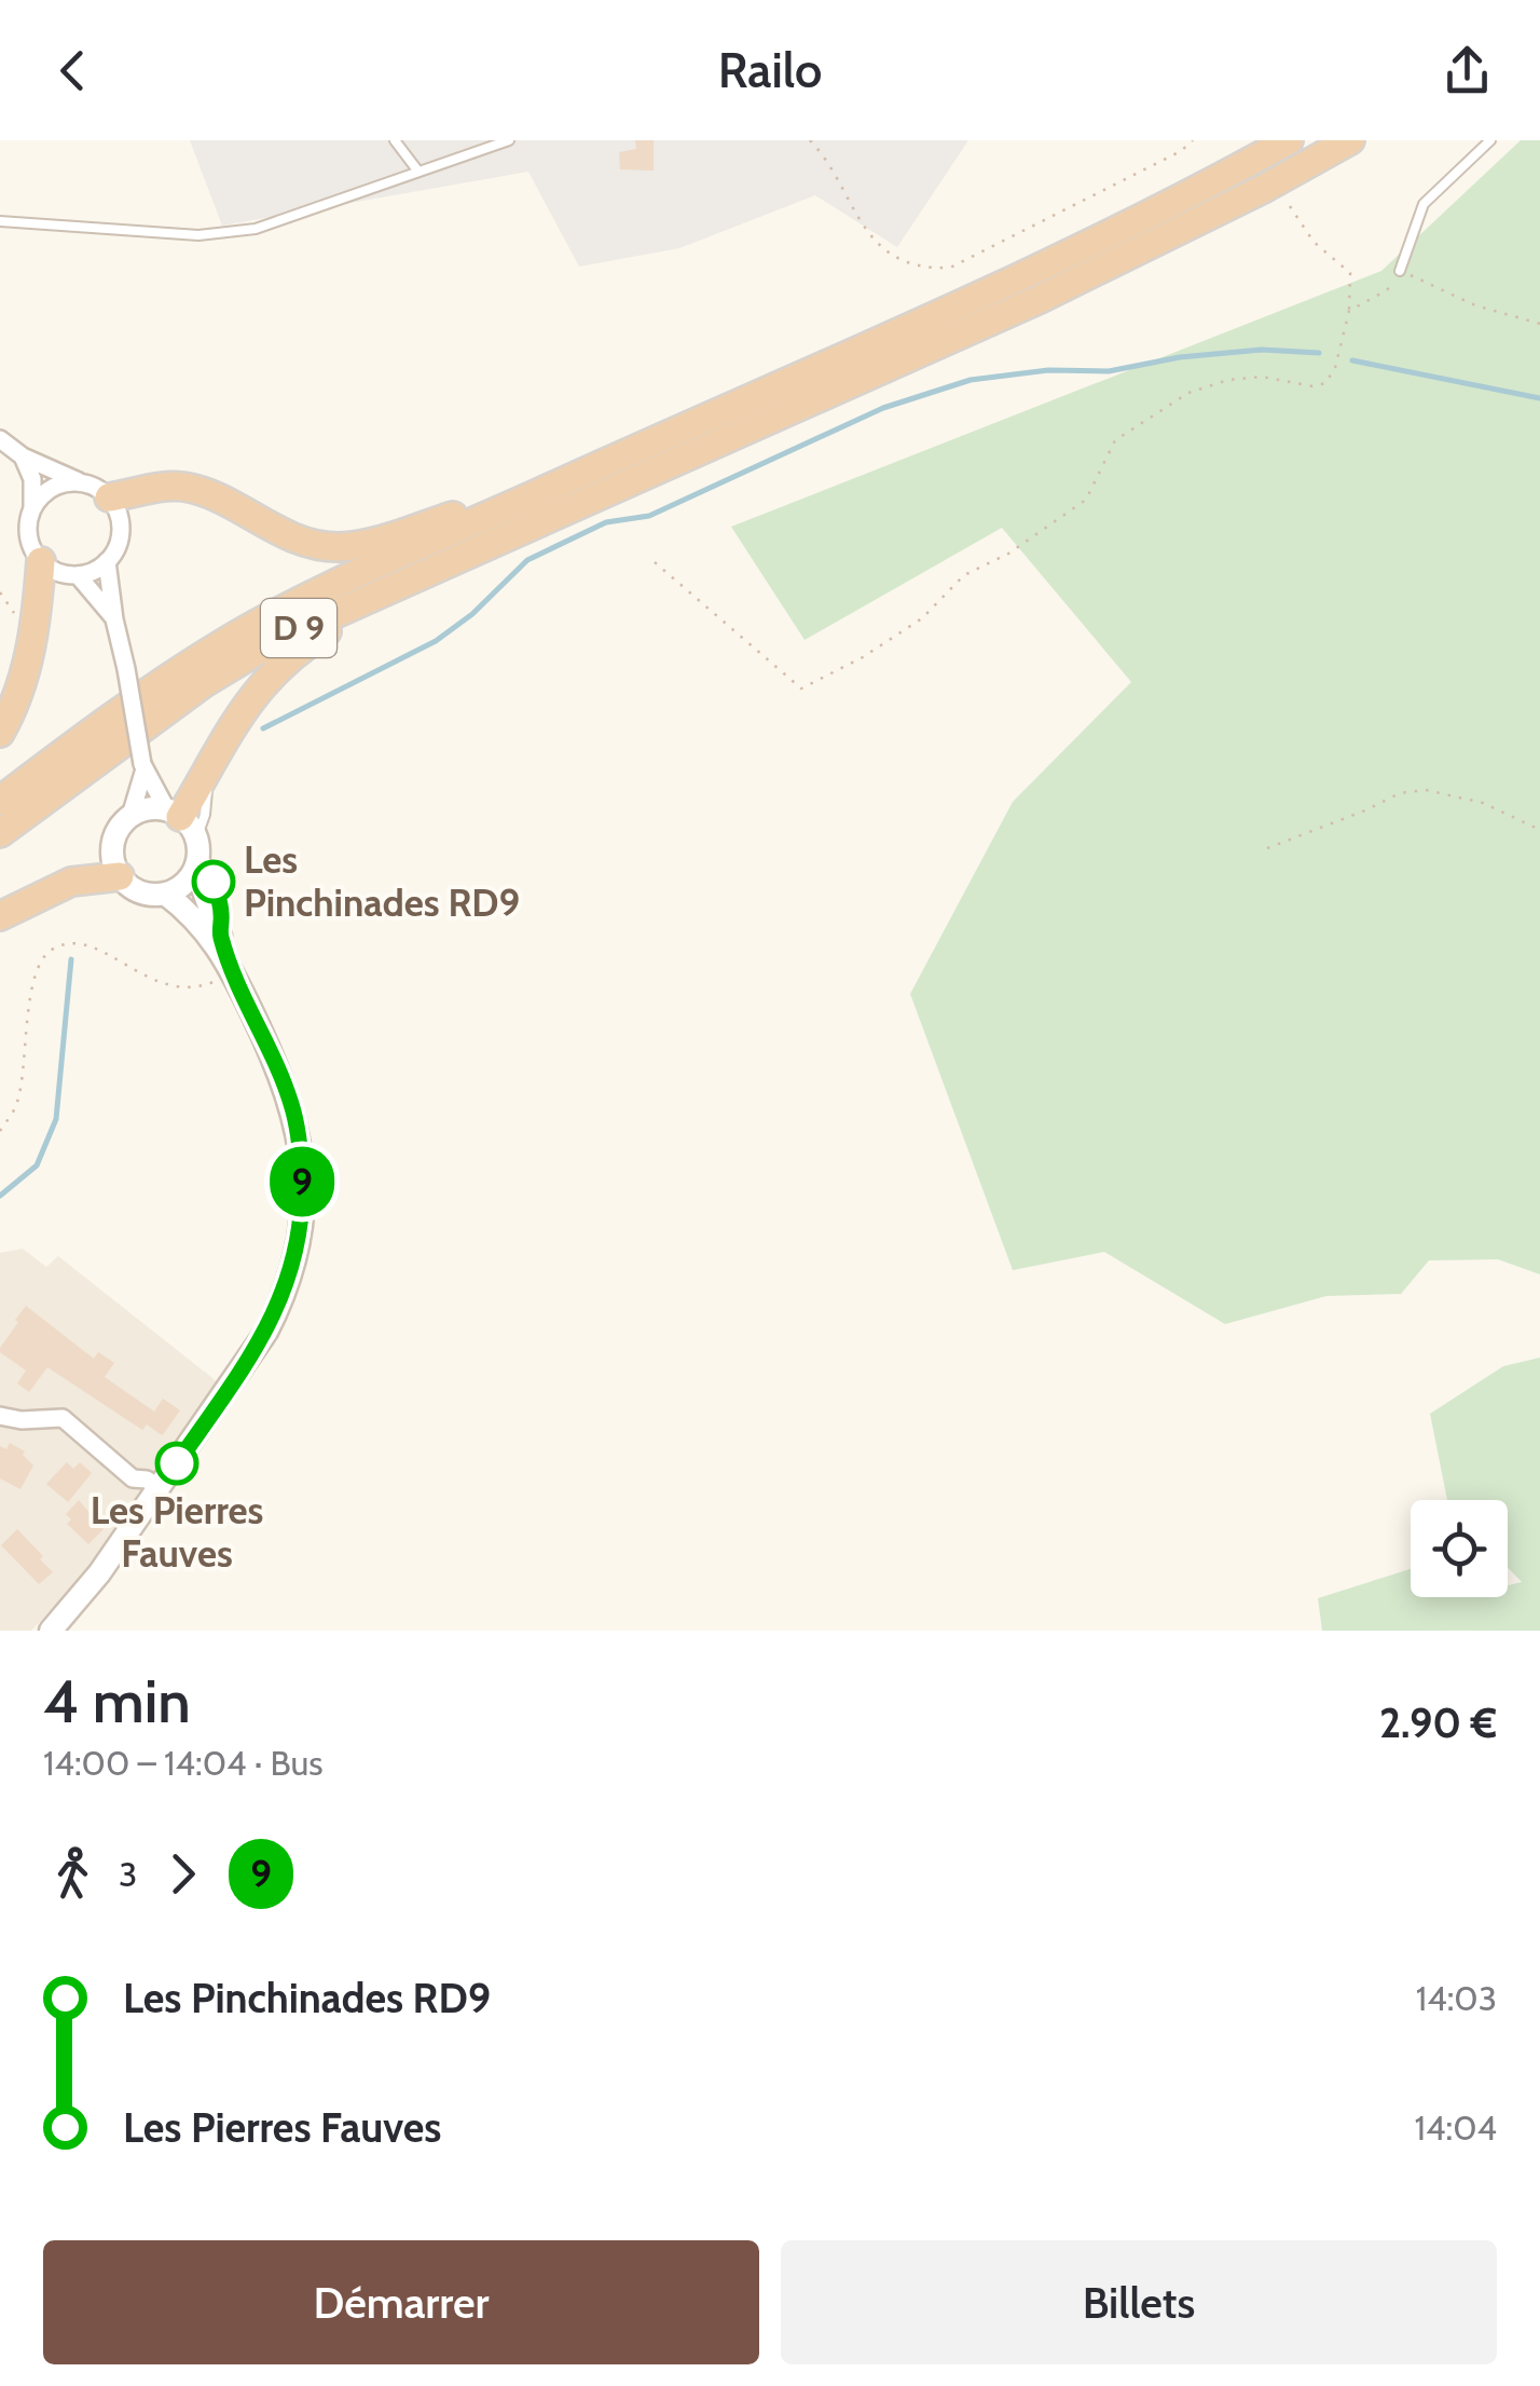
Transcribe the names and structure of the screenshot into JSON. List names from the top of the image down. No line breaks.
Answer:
{"streets":{"highway":["D 9"]},"places":["Les Pinchinades RD9","Les Pierres Fauves"],"lines":["bus line 9"],"page":{"header":"Railo","on_map":"9","heading":["4 min","14:00 – 14:04 · Bus","2.90 €"],"legs":["3","9"],"list":[{"name":"Les Pinchinades RD9","value":"14:03"},{"name":"Les Pierres Fauves","value":"14:04"}],"buttons":["Démarrer","Billets"]}}
